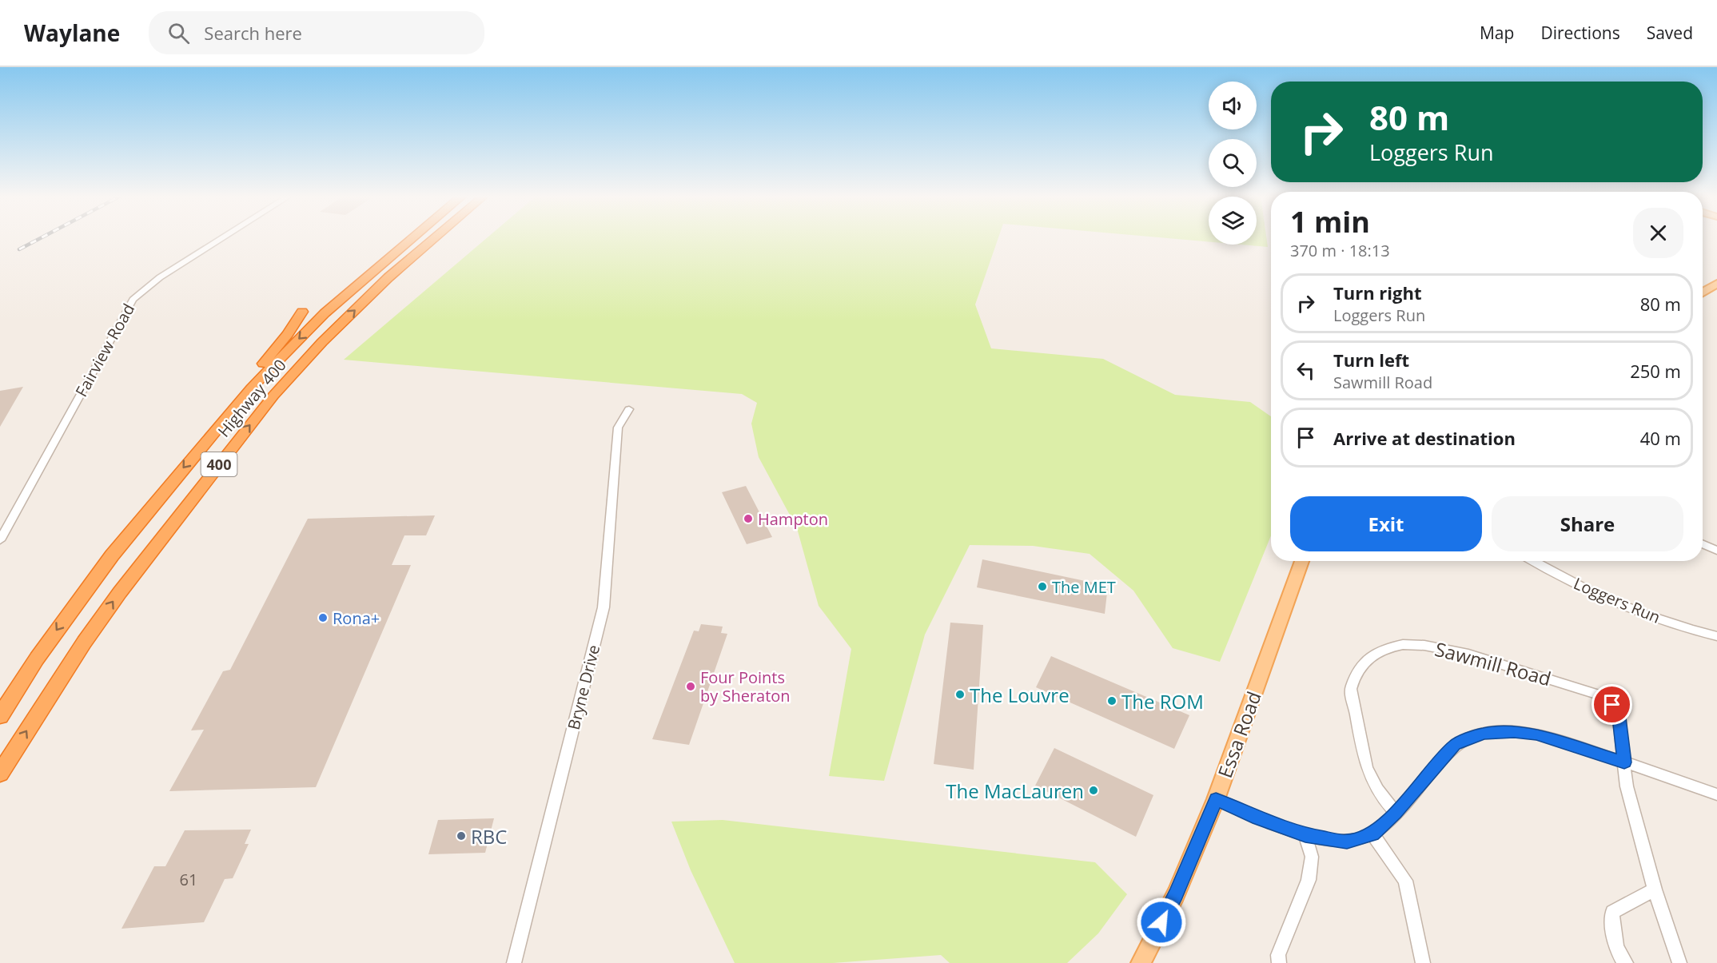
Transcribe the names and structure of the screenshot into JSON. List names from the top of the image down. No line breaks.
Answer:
{"streets":{"highway":["Highway 400","400"],"main road":["Essa Road"],"street":["Fairview Road","Loggers Run","Sawmill Road","Bryne Drive"]},"places":["Hampton","The MET","Rona+","Four Points by Sheraton","The Louvre","The ROM","The MacLauren","RBC"],"house_numbers":["61"],"page":{"header":"Waylane","search":"Search here","nav":["Map","Directions","Saved"],"turn":["80 m","Loggers Run"],"heading":["1 min","370 m · 18:13"],"list":[{"name":"Turn right","note":"Loggers Run","value":"80 m"},{"name":"Turn left","note":"Sawmill Road","value":"250 m"},{"name":"Arrive at destination","value":"40 m"}],"buttons":["Exit","Share"]}}
